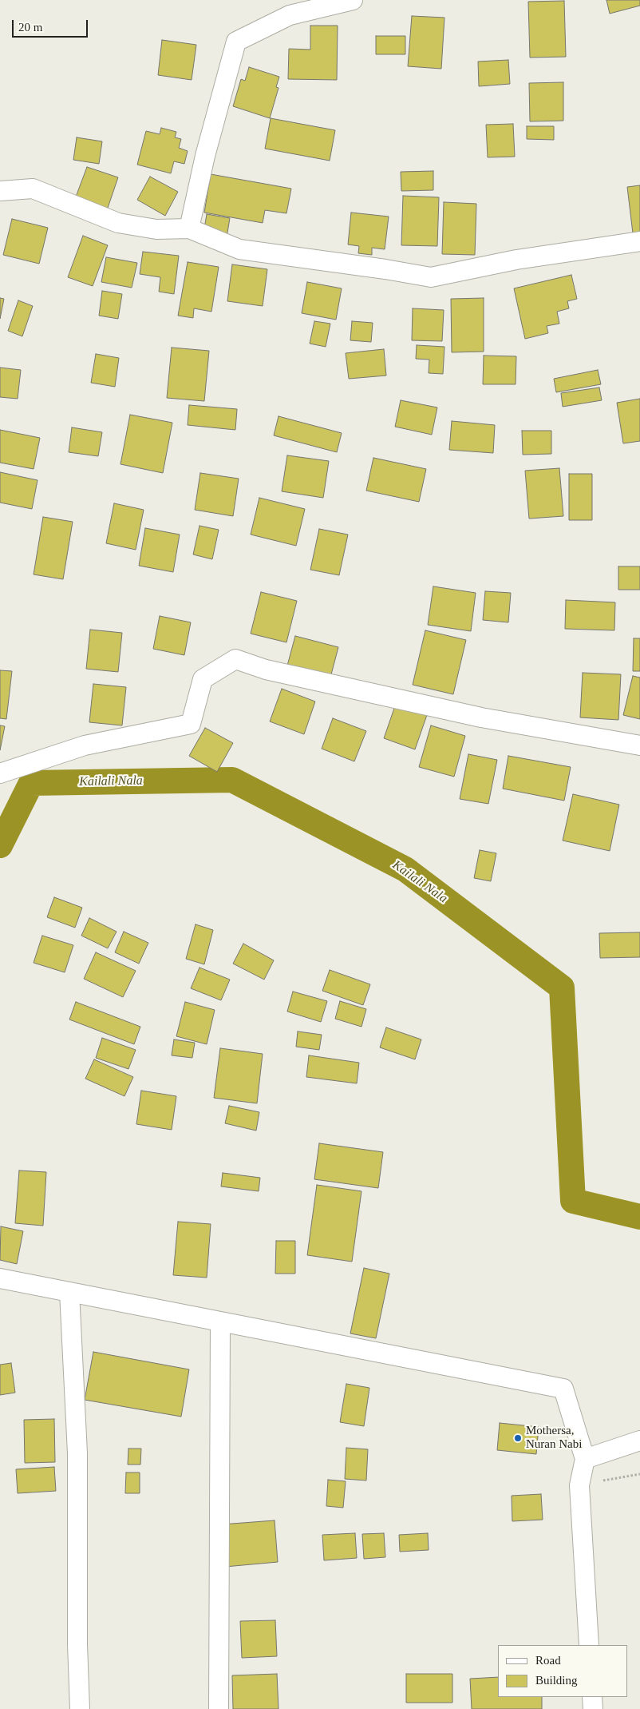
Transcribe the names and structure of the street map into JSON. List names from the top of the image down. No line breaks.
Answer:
{"water":["Kailali Nala"],"places":["Mothersa, Nuran Nabi"],"legend":["Road","Building"],"scale_bar":"20 m"}
